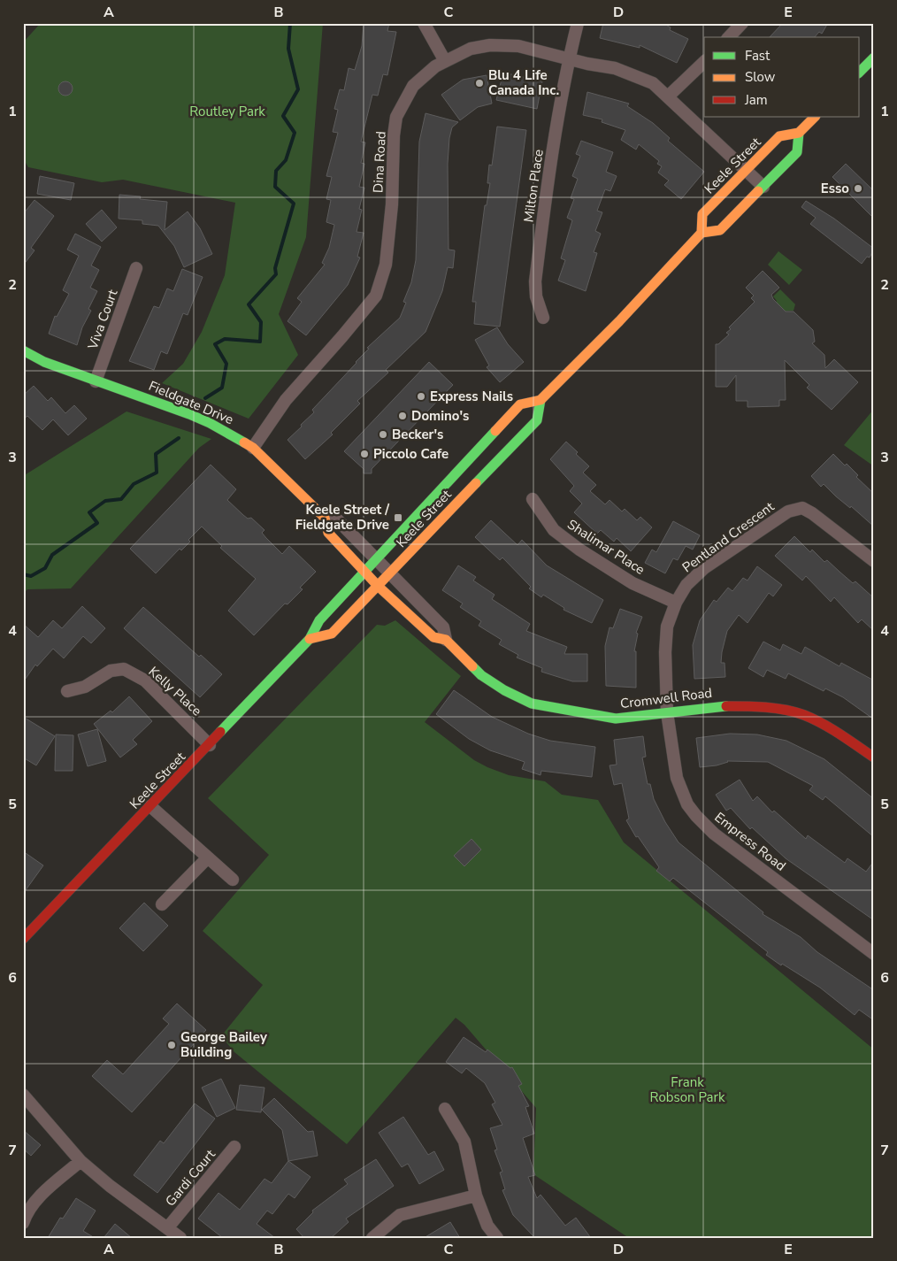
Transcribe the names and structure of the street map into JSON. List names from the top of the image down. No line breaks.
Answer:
{"streets":{"main road":["Keele Street","Fieldgate Drive","Cromwell Road"],"street":["Dina Road","Milton Place","Viva Court","Pentland Crescent","Shalimar Place","Kelly Place","Empress Road","Gardi Court"]},"crossings":[["Dina Road","Keele Street"],["Dina Road","Milton Place"],["Dina Road","Fieldgate Drive"],["Keele Street","Fieldgate Drive"],["Keele Street","Kelly Place"],["Keele Street","Cromwell Road"],["Viva Court","Fieldgate Drive"],["Fieldgate Drive","Cromwell Road"],["Pentland Crescent","Shalimar Place"],["Pentland Crescent","Cromwell Road"],["Pentland Crescent","Empress Road"],["Cromwell Road","Empress Road"]],"parks":["Routley Park","Frank Robson Park"],"places":{"other":["Blu 4 Life Canada Inc.","Esso","Express Nails","Domino's","Becker's","Piccolo Cafe","George Bailey Building"],"transit":["Keele Street / Fieldgate Drive"]},"legend":["Fast","Slow","Jam"],"grid":{"columns":["A","B","C","D","E"],"rows":["1","2","3","4","5","6","7"]}}
